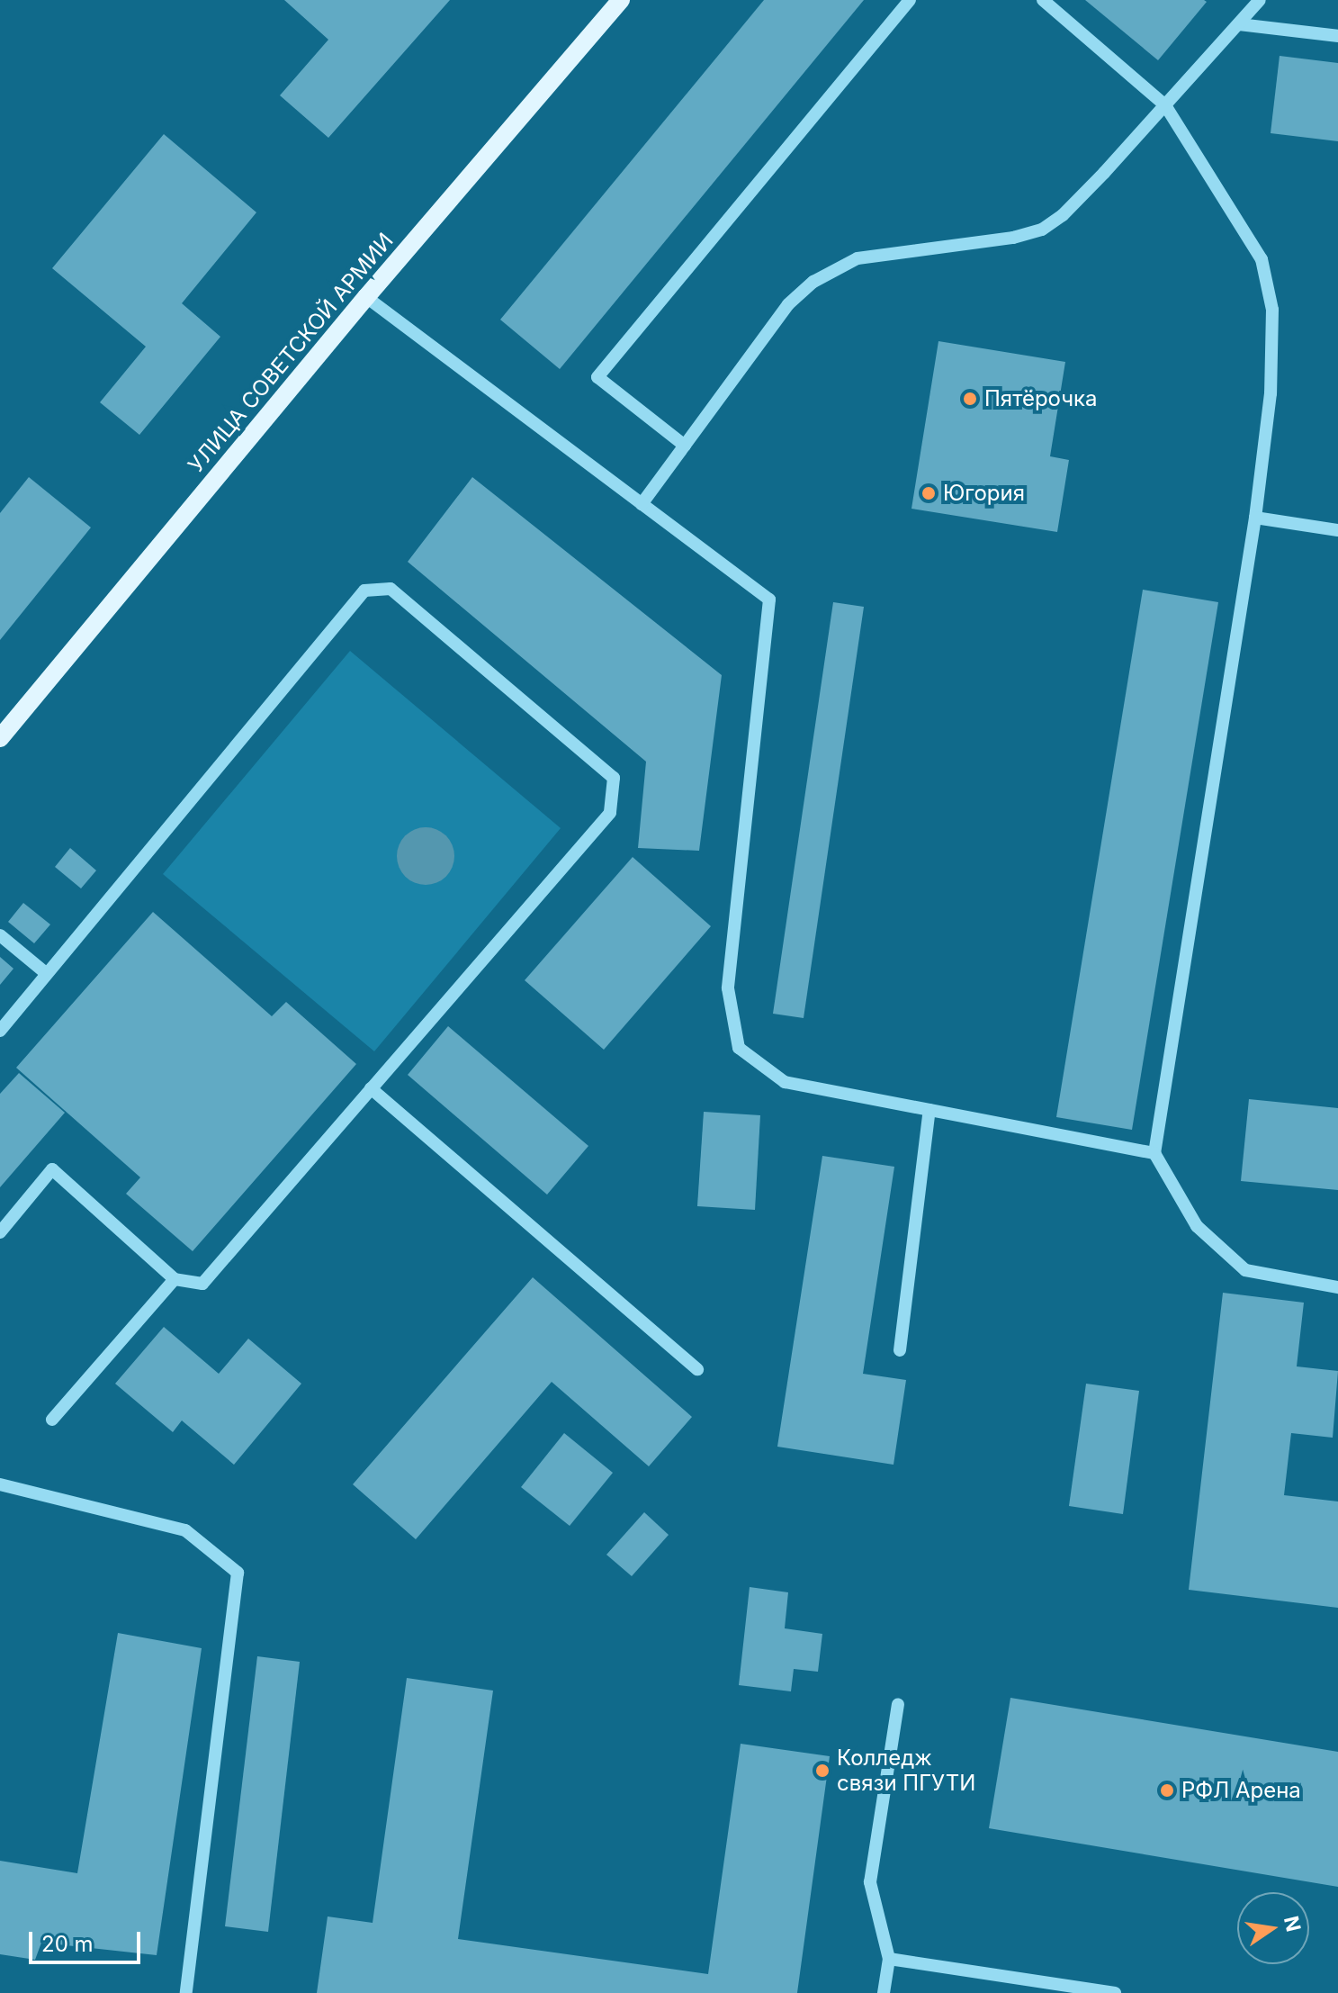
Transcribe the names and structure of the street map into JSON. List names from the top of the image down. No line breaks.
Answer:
{"streets":{"main road":["УЛИЦА СОВЕТСКОЙ АРМИИ"]},"places":["Пятёрочка","Югория","Колледж связи ПГУТИ","РФЛ Арена"],"scale_bar":"20 m","north":"right"}
